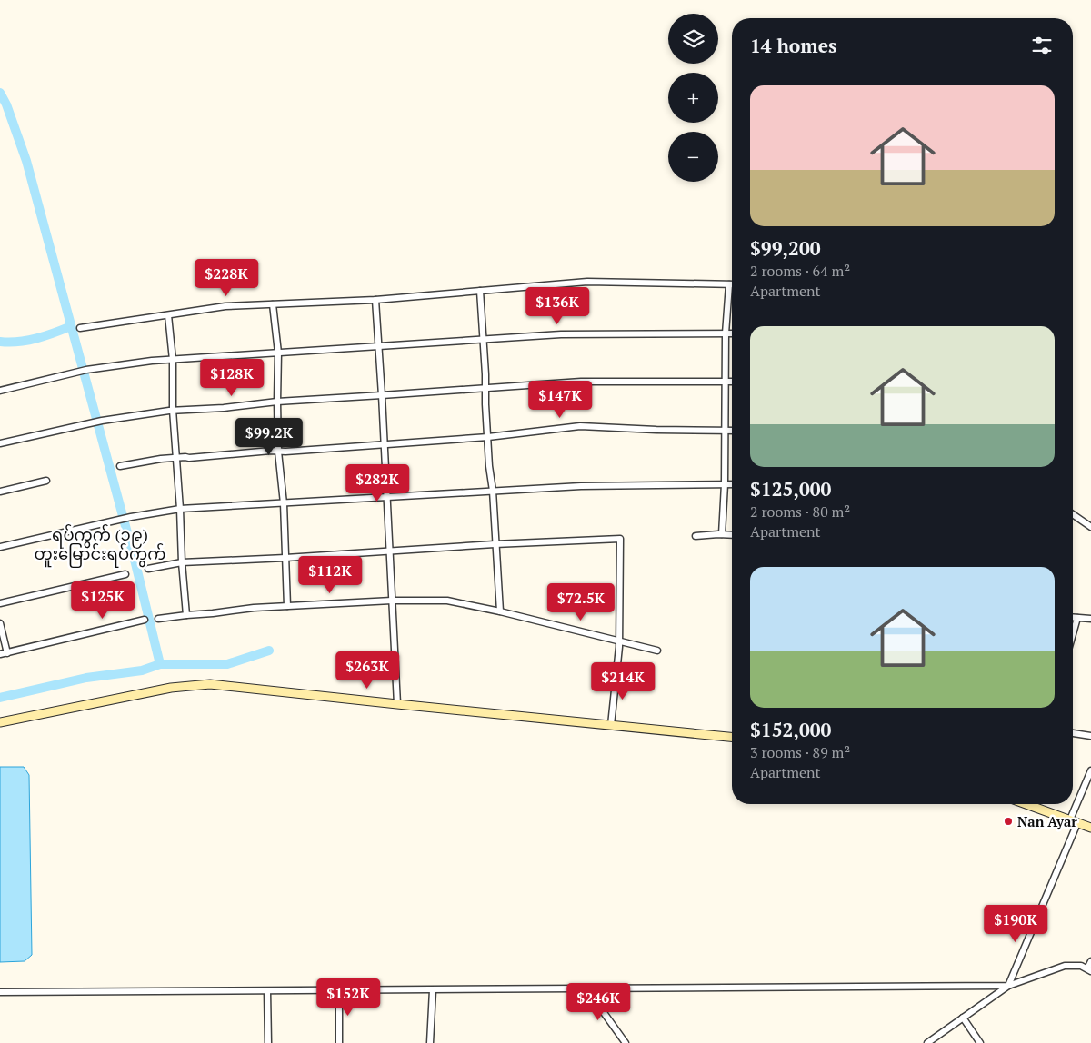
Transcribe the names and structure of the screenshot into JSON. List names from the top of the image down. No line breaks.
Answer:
{"districts":["ရပ်ကွက် (၁၉) တူးမြောင်းရပ်ကွက်"],"places":["Nan Ayar"],"page":{"map_buttons":["+","−"],"heading":"14 homes","list":[{"name":"$99,200","note":"2 rooms · 64 m² · Apartment"},{"name":"$125,000","note":"2 rooms · 80 m² · Apartment"},{"name":"$152,000","note":"3 rooms · 89 m² · Apartment"}],"price":["$228K","$136K","$128K","$147K","$99.2K","$282K","$112K","$125K","$72.5K","$263K","$214K","$190K","$152K","$246K"]}}
